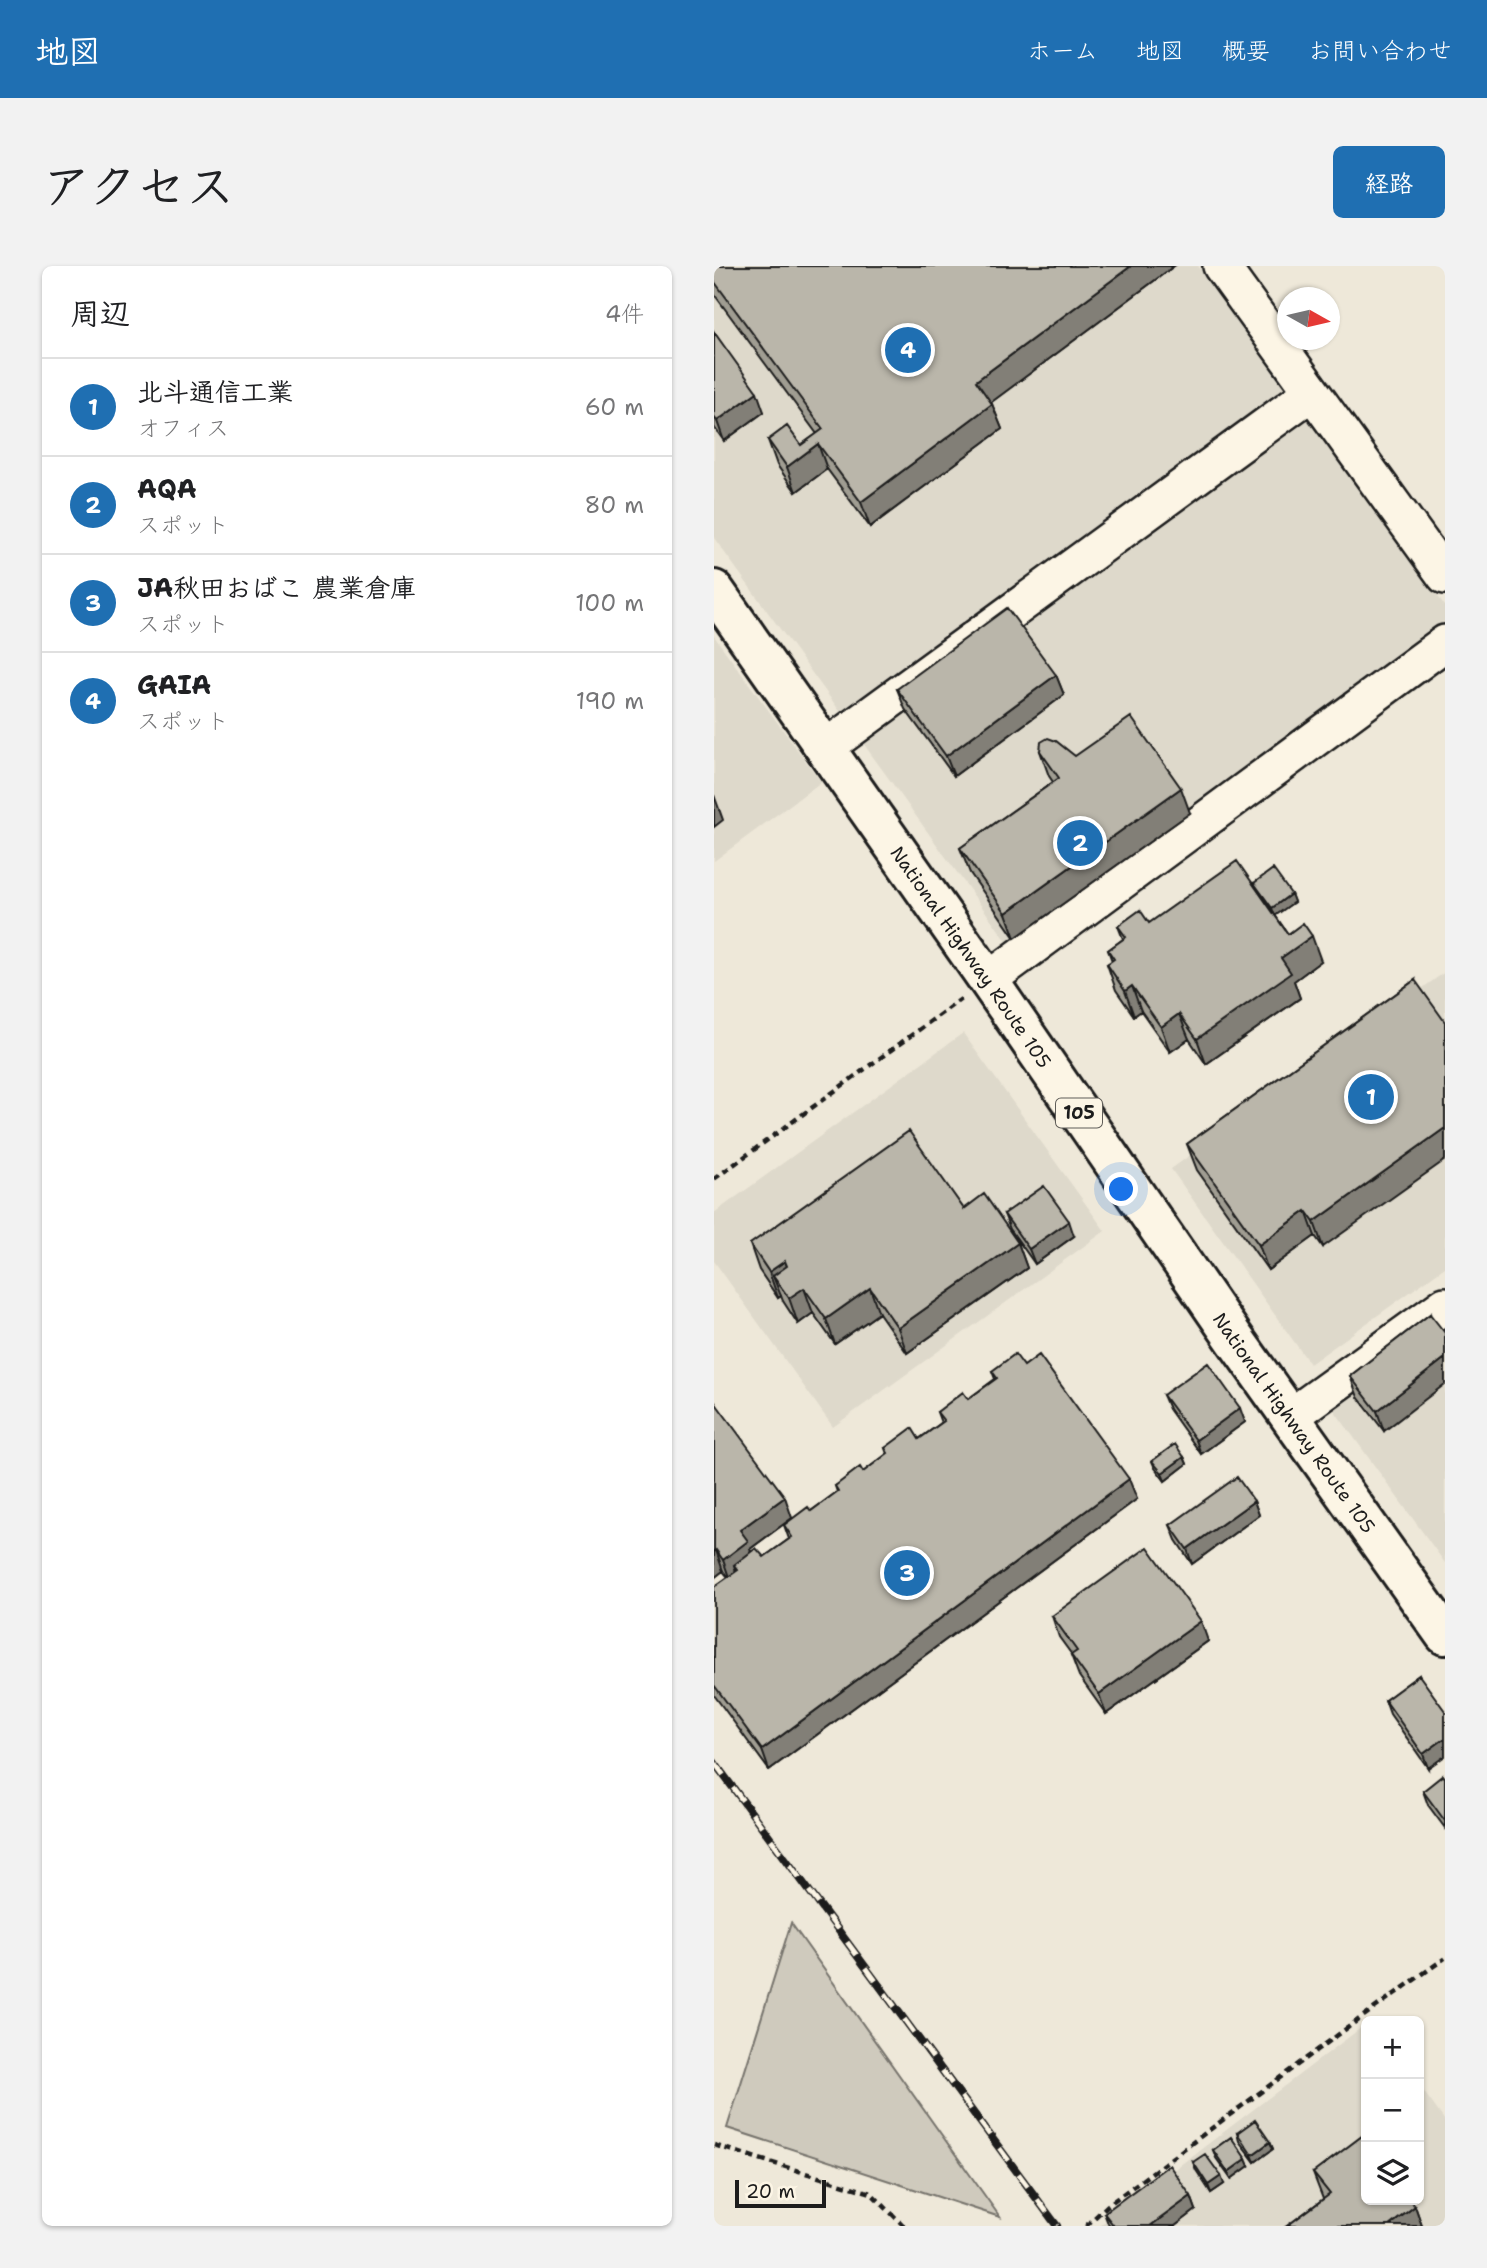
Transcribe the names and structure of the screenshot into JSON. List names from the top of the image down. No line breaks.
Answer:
{"streets":{"highway":["National Highway Route 105","105"]},"scale_bar":"20 m","north":"right","page":{"header":"地図","nav":["ホーム","地図","概要","お問い合わせ"],"title":"アクセス","buttons":"経路","heading":["周辺","4件"],"pins":["4","2","1","3"],"list":[{"mark":"1","name":"北斗通信工業","note":"オフィス","value":"60 m"},{"mark":"2","name":"AQA","note":"スポット","value":"80 m"},{"mark":"3","name":"JA秋田おばこ 農業倉庫","note":"スポット","value":"100 m"},{"mark":"4","name":"GAIA","note":"スポット","value":"190 m"}],"map_buttons":["+","−"],"scale":"20 m"}}
